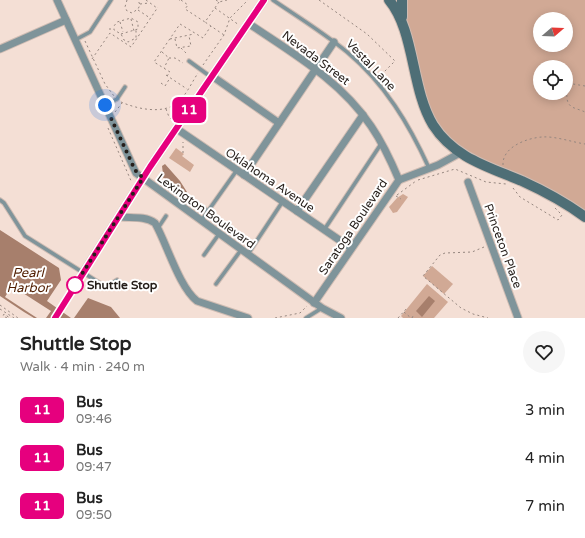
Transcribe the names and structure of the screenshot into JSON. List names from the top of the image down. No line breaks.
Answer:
{"streets":{"street":["Nevada Street","Oklahoma Avenue","Lexington Boulevard","Saratoga Boulevard","Princeton Place"],"lane":["Vestal Lane"]},"crossings":[["Nevada Street","Saratoga Boulevard"],["Vestal Lane","Saratoga Boulevard"],["Oklahoma Avenue","Saratoga Boulevard"],["Lexington Boulevard","Saratoga Boulevard"]],"water":["Pearl Harbor"],"places":["Shuttle Stop"],"lines":["bus line 11"],"north":"right","page":{"on_map":"11","heading":["Shuttle Stop","Walk · 4 min · 240 m"],"list":[{"mark":"11","name":"Bus","note":"09:46","value":"3 min"},{"mark":"11","name":"Bus","note":"09:47","value":"4 min"},{"mark":"11","name":"Bus","note":"09:50","value":"7 min"}]}}
